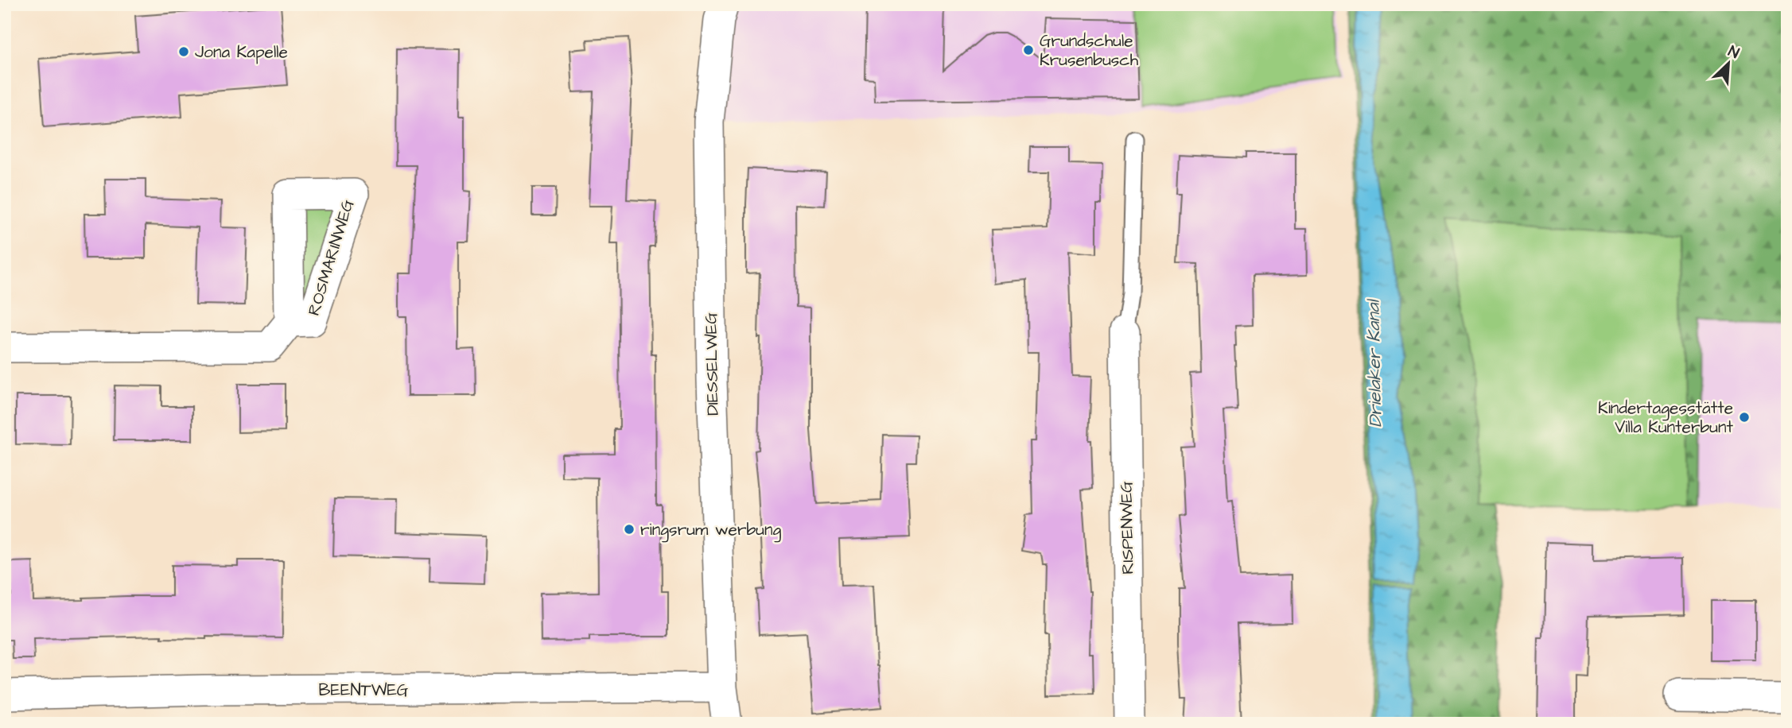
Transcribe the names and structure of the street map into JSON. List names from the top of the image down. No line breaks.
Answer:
{"streets":{"street":["ROSMARINWEG","DIESSELWEG","RISPENWEG","BEENTWEG"]},"crossings":[["DIESSELWEG","BEENTWEG"]],"water":["Drielaker Kanal"],"places":["Grundschule Krusenbusch","Jona Kapelle","Kindertagesstätte Villa Kunterbunt","ringsrum werbung"],"north":"top right"}
